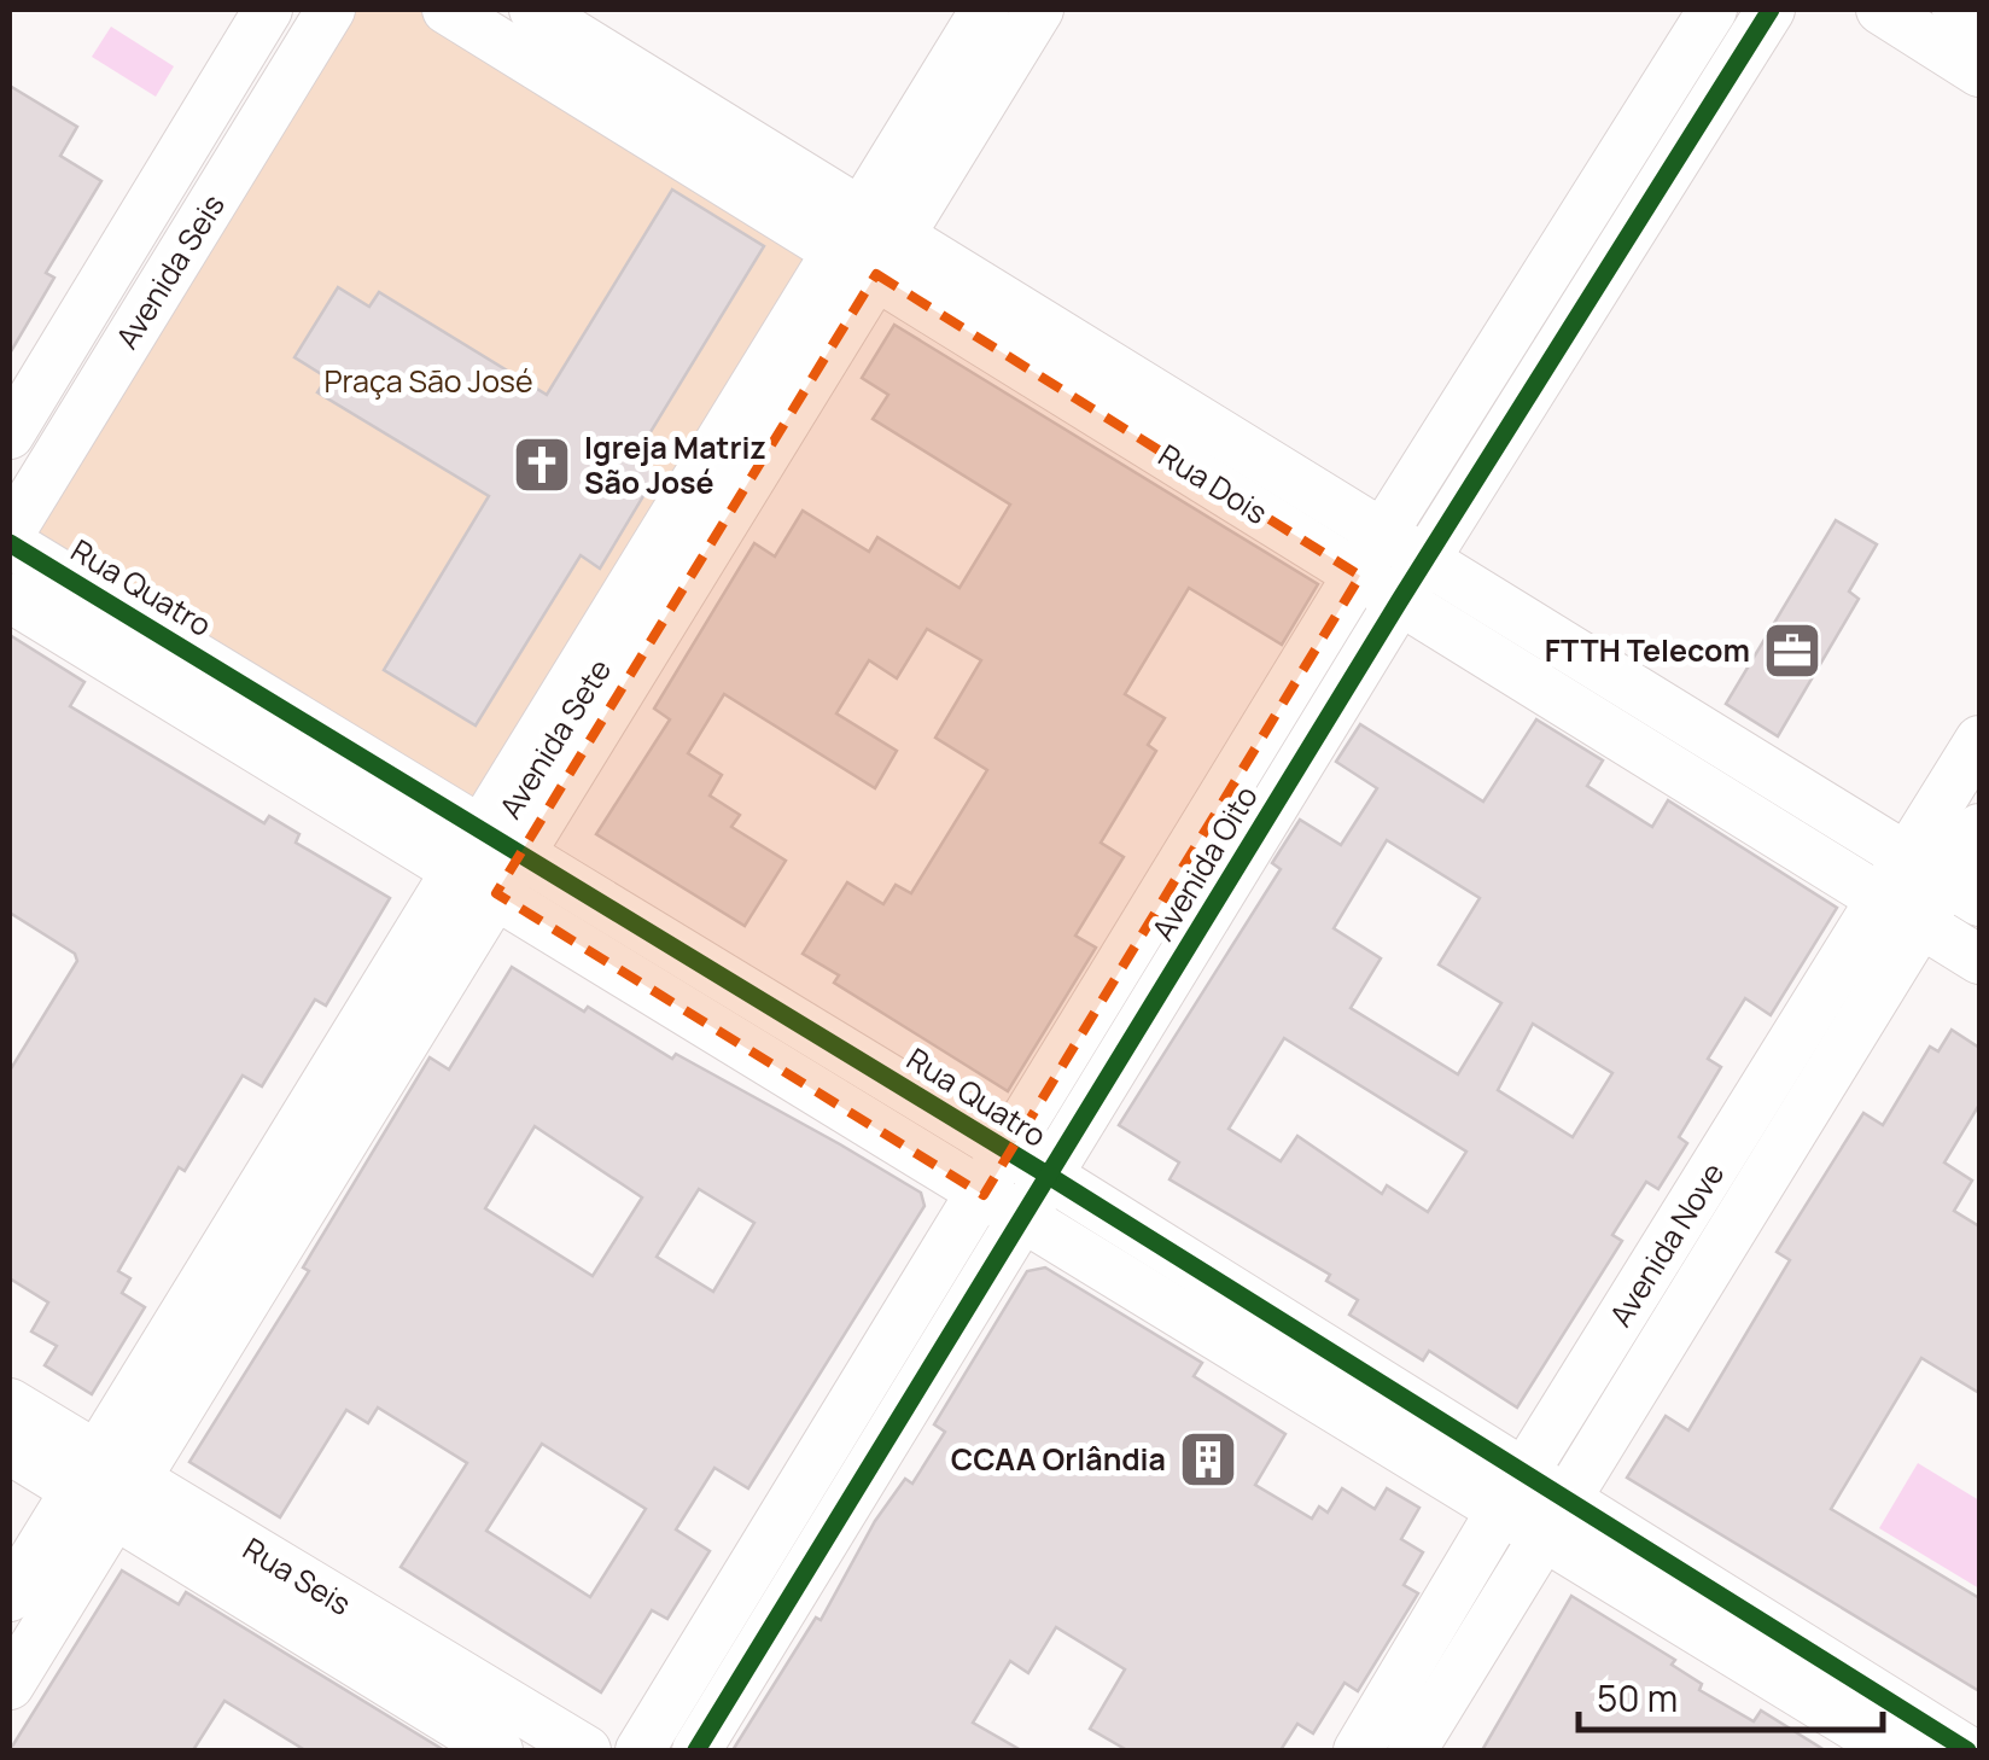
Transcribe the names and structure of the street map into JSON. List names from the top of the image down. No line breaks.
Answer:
{"streets":{"street":["Avenida Seis","Rua Dois","Rua Quatro","Avenida Sete","Avenida Oito","Avenida Nove","Rua Seis"]},"crossings":[["Rua Dois","Avenida Sete"],["Rua Dois","Avenida Oito"],["Rua Dois","Avenida Nove"],["Rua Quatro","Avenida Sete"],["Rua Quatro","Avenida Oito"],["Rua Quatro","Avenida Nove"],["Avenida Sete","Rua Seis"]],"parks":["Praça São José"],"places":{"church":["Igreja Matriz São José"],"office":["FTTH Telecom"],"building":["CCAA Orlândia"]},"scale_bar":"50 m"}
